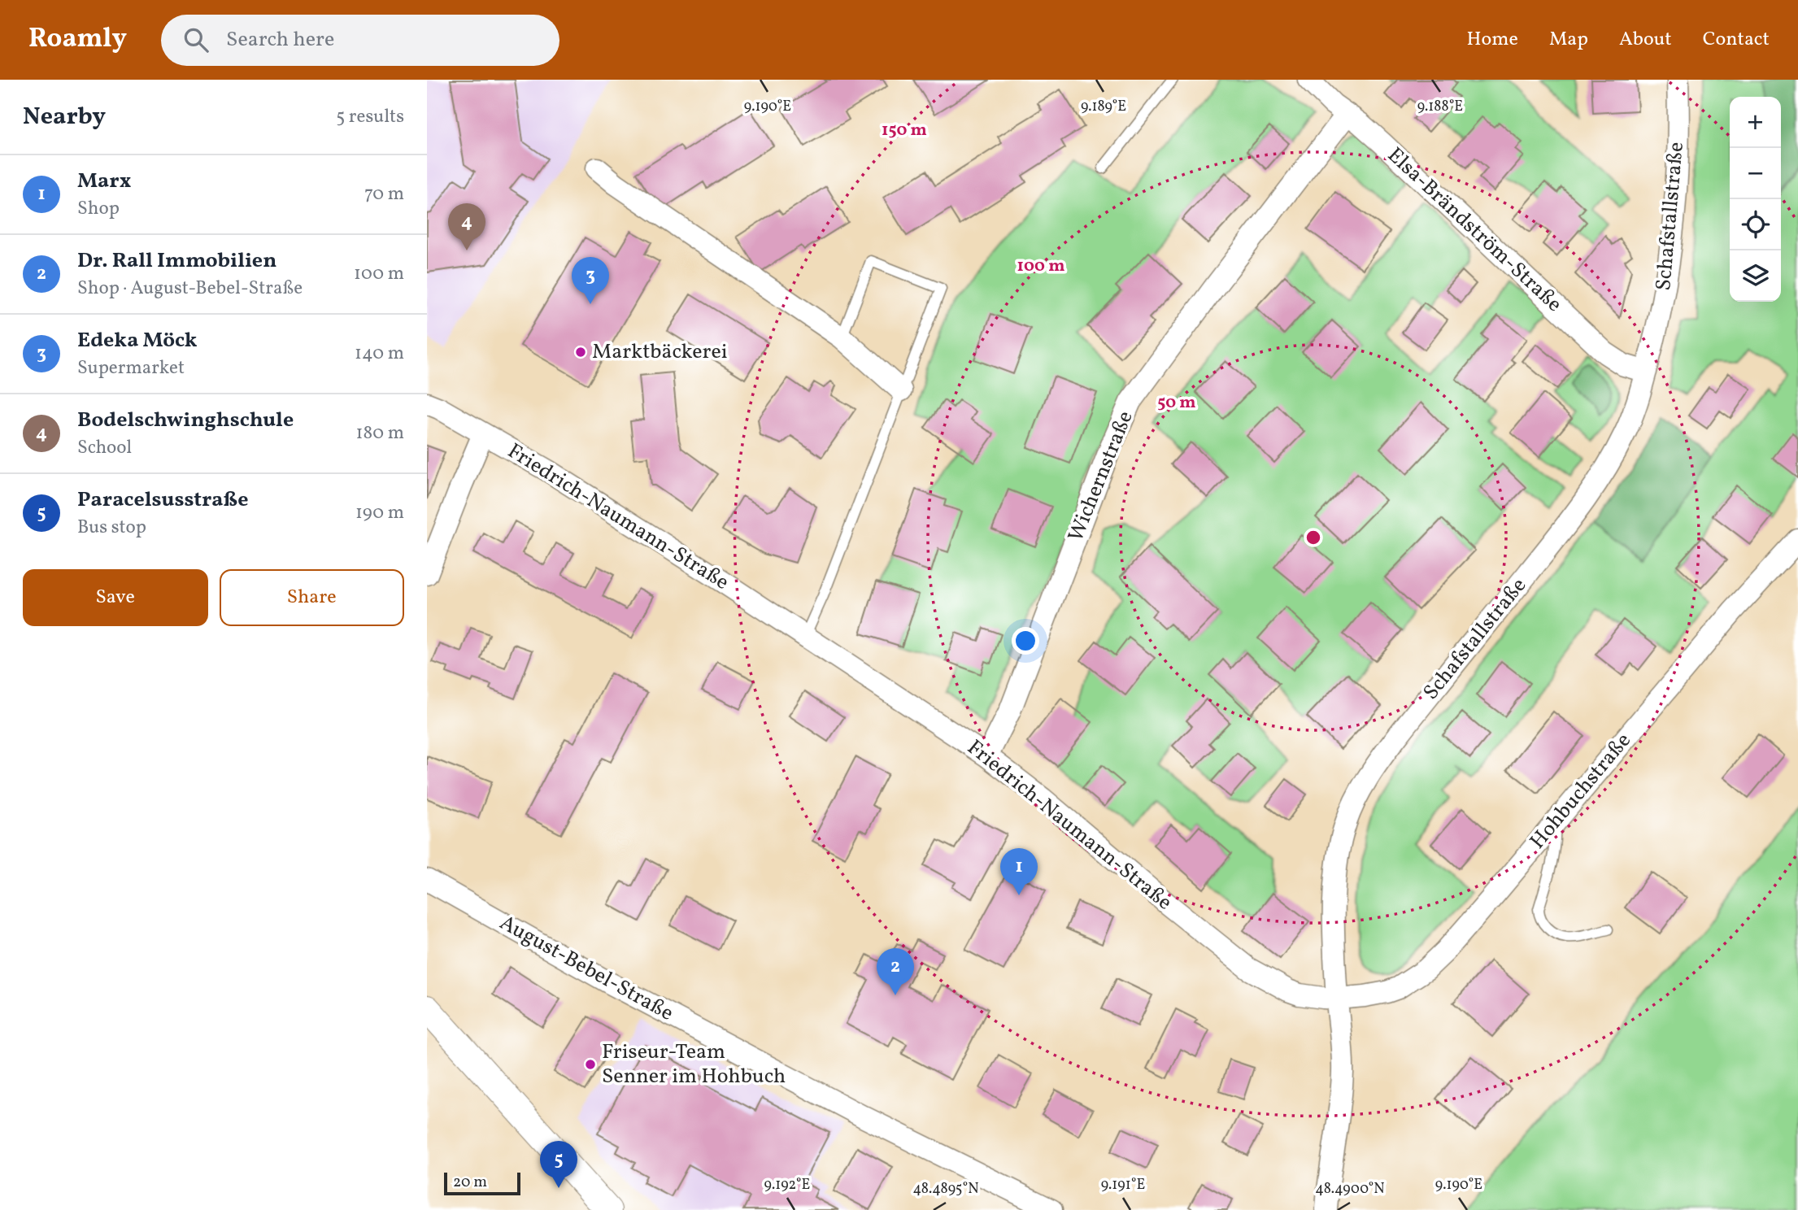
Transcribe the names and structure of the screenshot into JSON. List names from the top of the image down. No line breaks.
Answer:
{"streets":{"street":["Schafstallstraße","Elsa-Brändström-Straße","Wichernstraße","Friedrich-Naumann-Straße","Hohbuchstraße","August-Bebel-Straße"]},"crossings":[["Schafstallstraße","Elsa-Brändström-Straße"],["Schafstallstraße","Friedrich-Naumann-Straße"],["Schafstallstraße","Hohbuchstraße"],["Elsa-Brändström-Straße","Wichernstraße"],["Wichernstraße","Friedrich-Naumann-Straße"],["Friedrich-Naumann-Straße","Hohbuchstraße"]],"places":["Marktbäckerei","Friseur-Team Senner im Hohbuch"],"scale_bar":"20 m","page":{"header":"Roamly","search":"Search here","nav":["Home","Map","About","Contact"],"heading":["Nearby","5 results"],"map_buttons":["+","−"],"list":[{"mark":"1","name":"Marx","note":"Shop","value":"70 m"},{"mark":"2","name":"Dr. Rall Immobilien","note":"Shop · August-Bebel-Straße","value":"100 m"},{"mark":"3","name":"Edeka Möck","note":"Supermarket","value":"140 m"},{"mark":"4","name":"Bodelschwinghschule","note":"School","value":"180 m"},{"mark":"5","name":"Paracelsusstraße","note":"Bus stop","value":"190 m"}],"pins":["4","3","1","2","5"],"buttons":["Save","Share"],"scale":"20 m"},"coordinates":["9.190°E","9.189°E","9.188°E","9.192°E","9.191°E","48.4895°N","48.4900°N"],"rings":["150 m","100 m","50 m"]}
